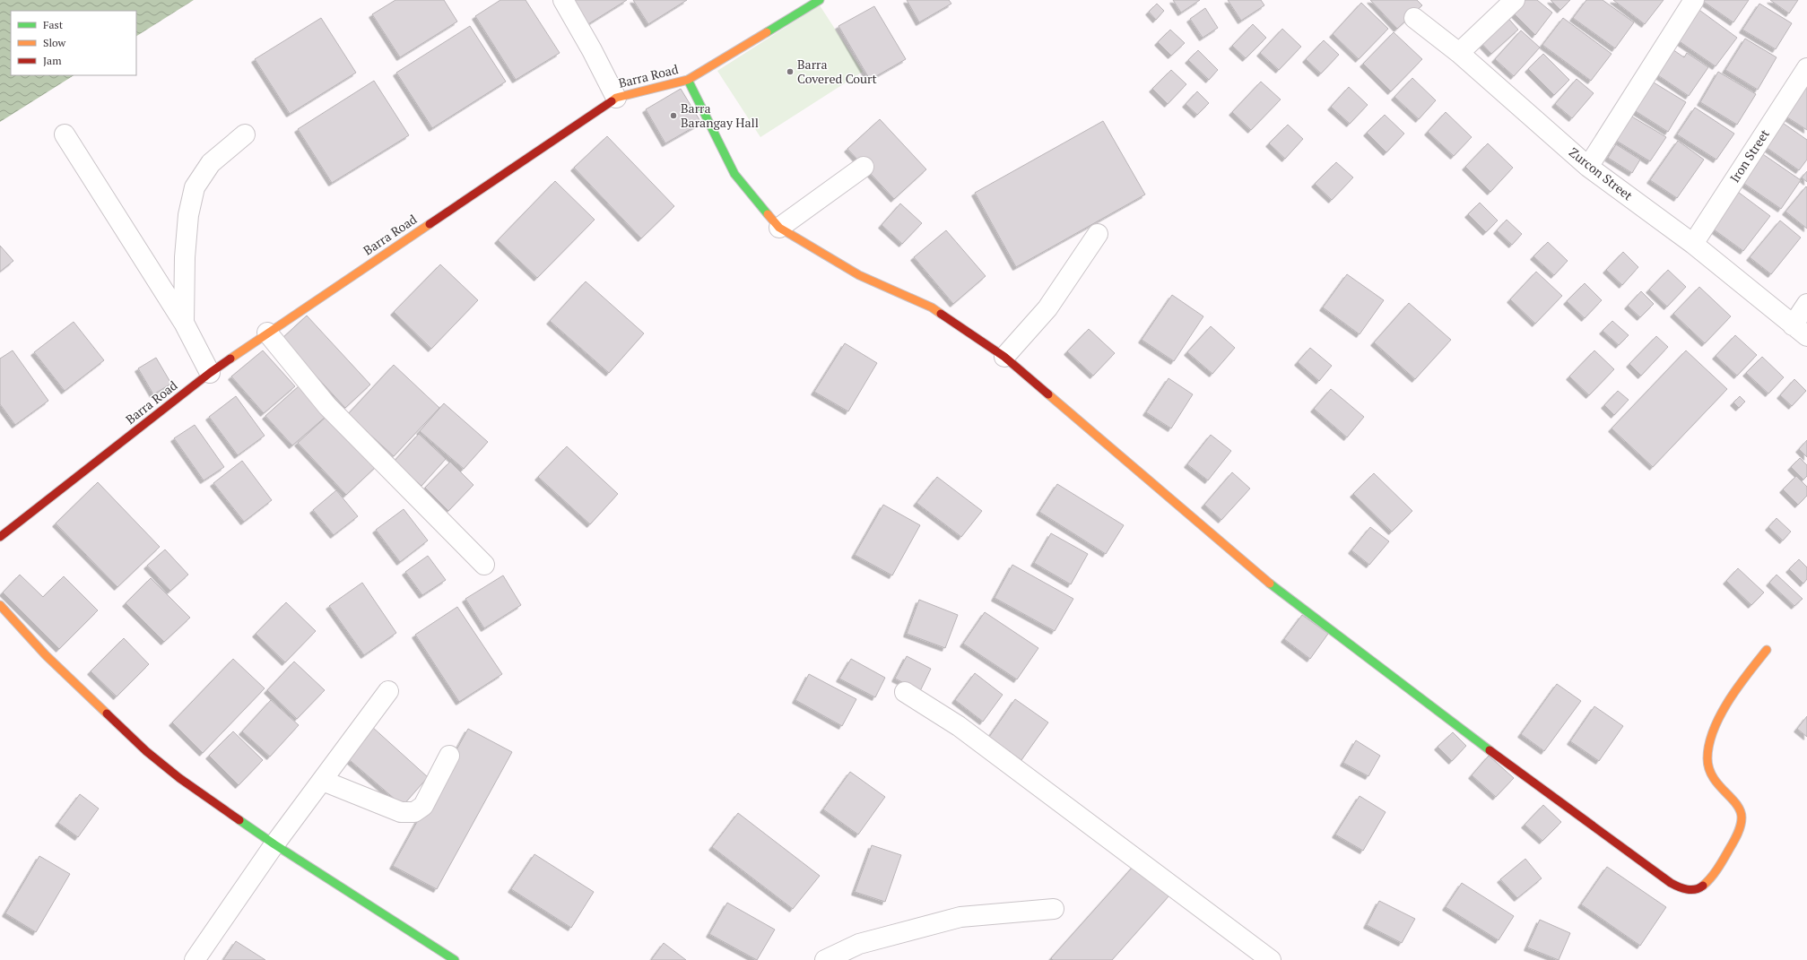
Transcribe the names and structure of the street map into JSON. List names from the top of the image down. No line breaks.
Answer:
{"streets":{"street":["Barra Road","Iron Street","Zurcon Street"]},"crossings":[["Iron Street","Zurcon Street"]],"places":["Barra Covered Court","Barra Barangay Hall"],"legend":["Fast","Slow","Jam"]}
